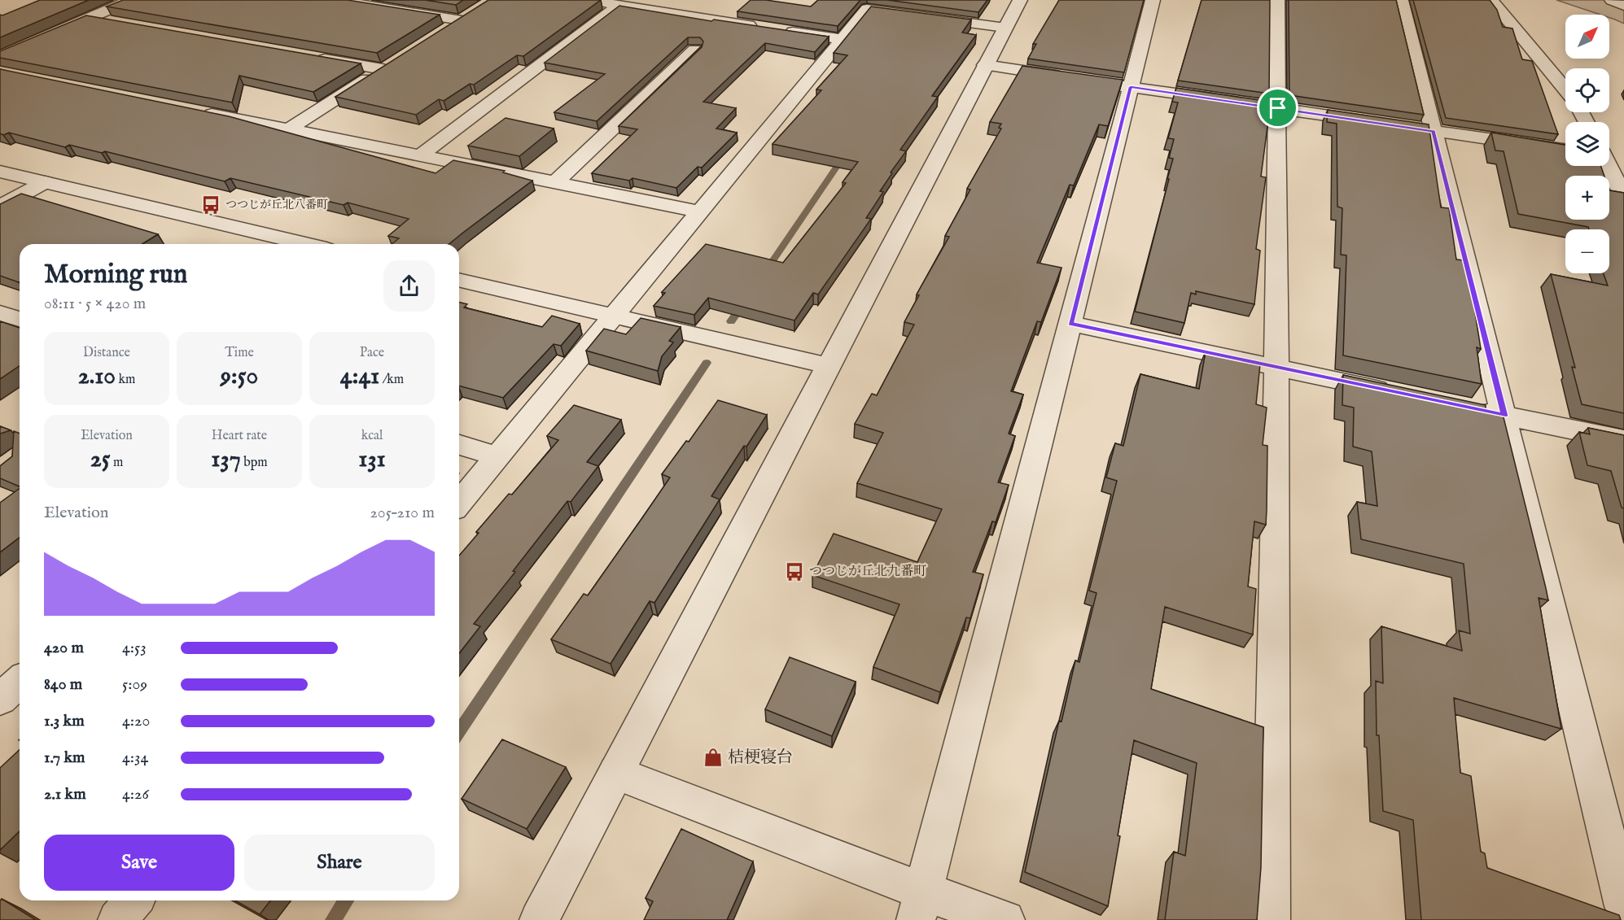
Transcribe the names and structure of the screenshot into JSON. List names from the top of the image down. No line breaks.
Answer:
{"places":{"bus stop":["つつじが丘北八番町","つつじが丘北九番町"],"shop":["桔梗寝台"]},"north":"top right","page":{"map_buttons":["+","−"],"heading":["Morning run","08:11 · 5 × 420 m"],"stats":[["Distance","2.10 km"],["Time","9:50"],["Pace","4:41 /km"],["Elevation","25 m"],["Heart rate","137 bpm"],["kcal","131"]],"chart":["Elevation","205–210 m"],"list":[{"name":"420 m","note":"4:53"},{"name":"840 m","note":"5:09"},{"name":"1.3 km","note":"4:20"},{"name":"1.7 km","note":"4:34"},{"name":"2.1 km","note":"4:26"}],"buttons":["Save","Share"]}}
